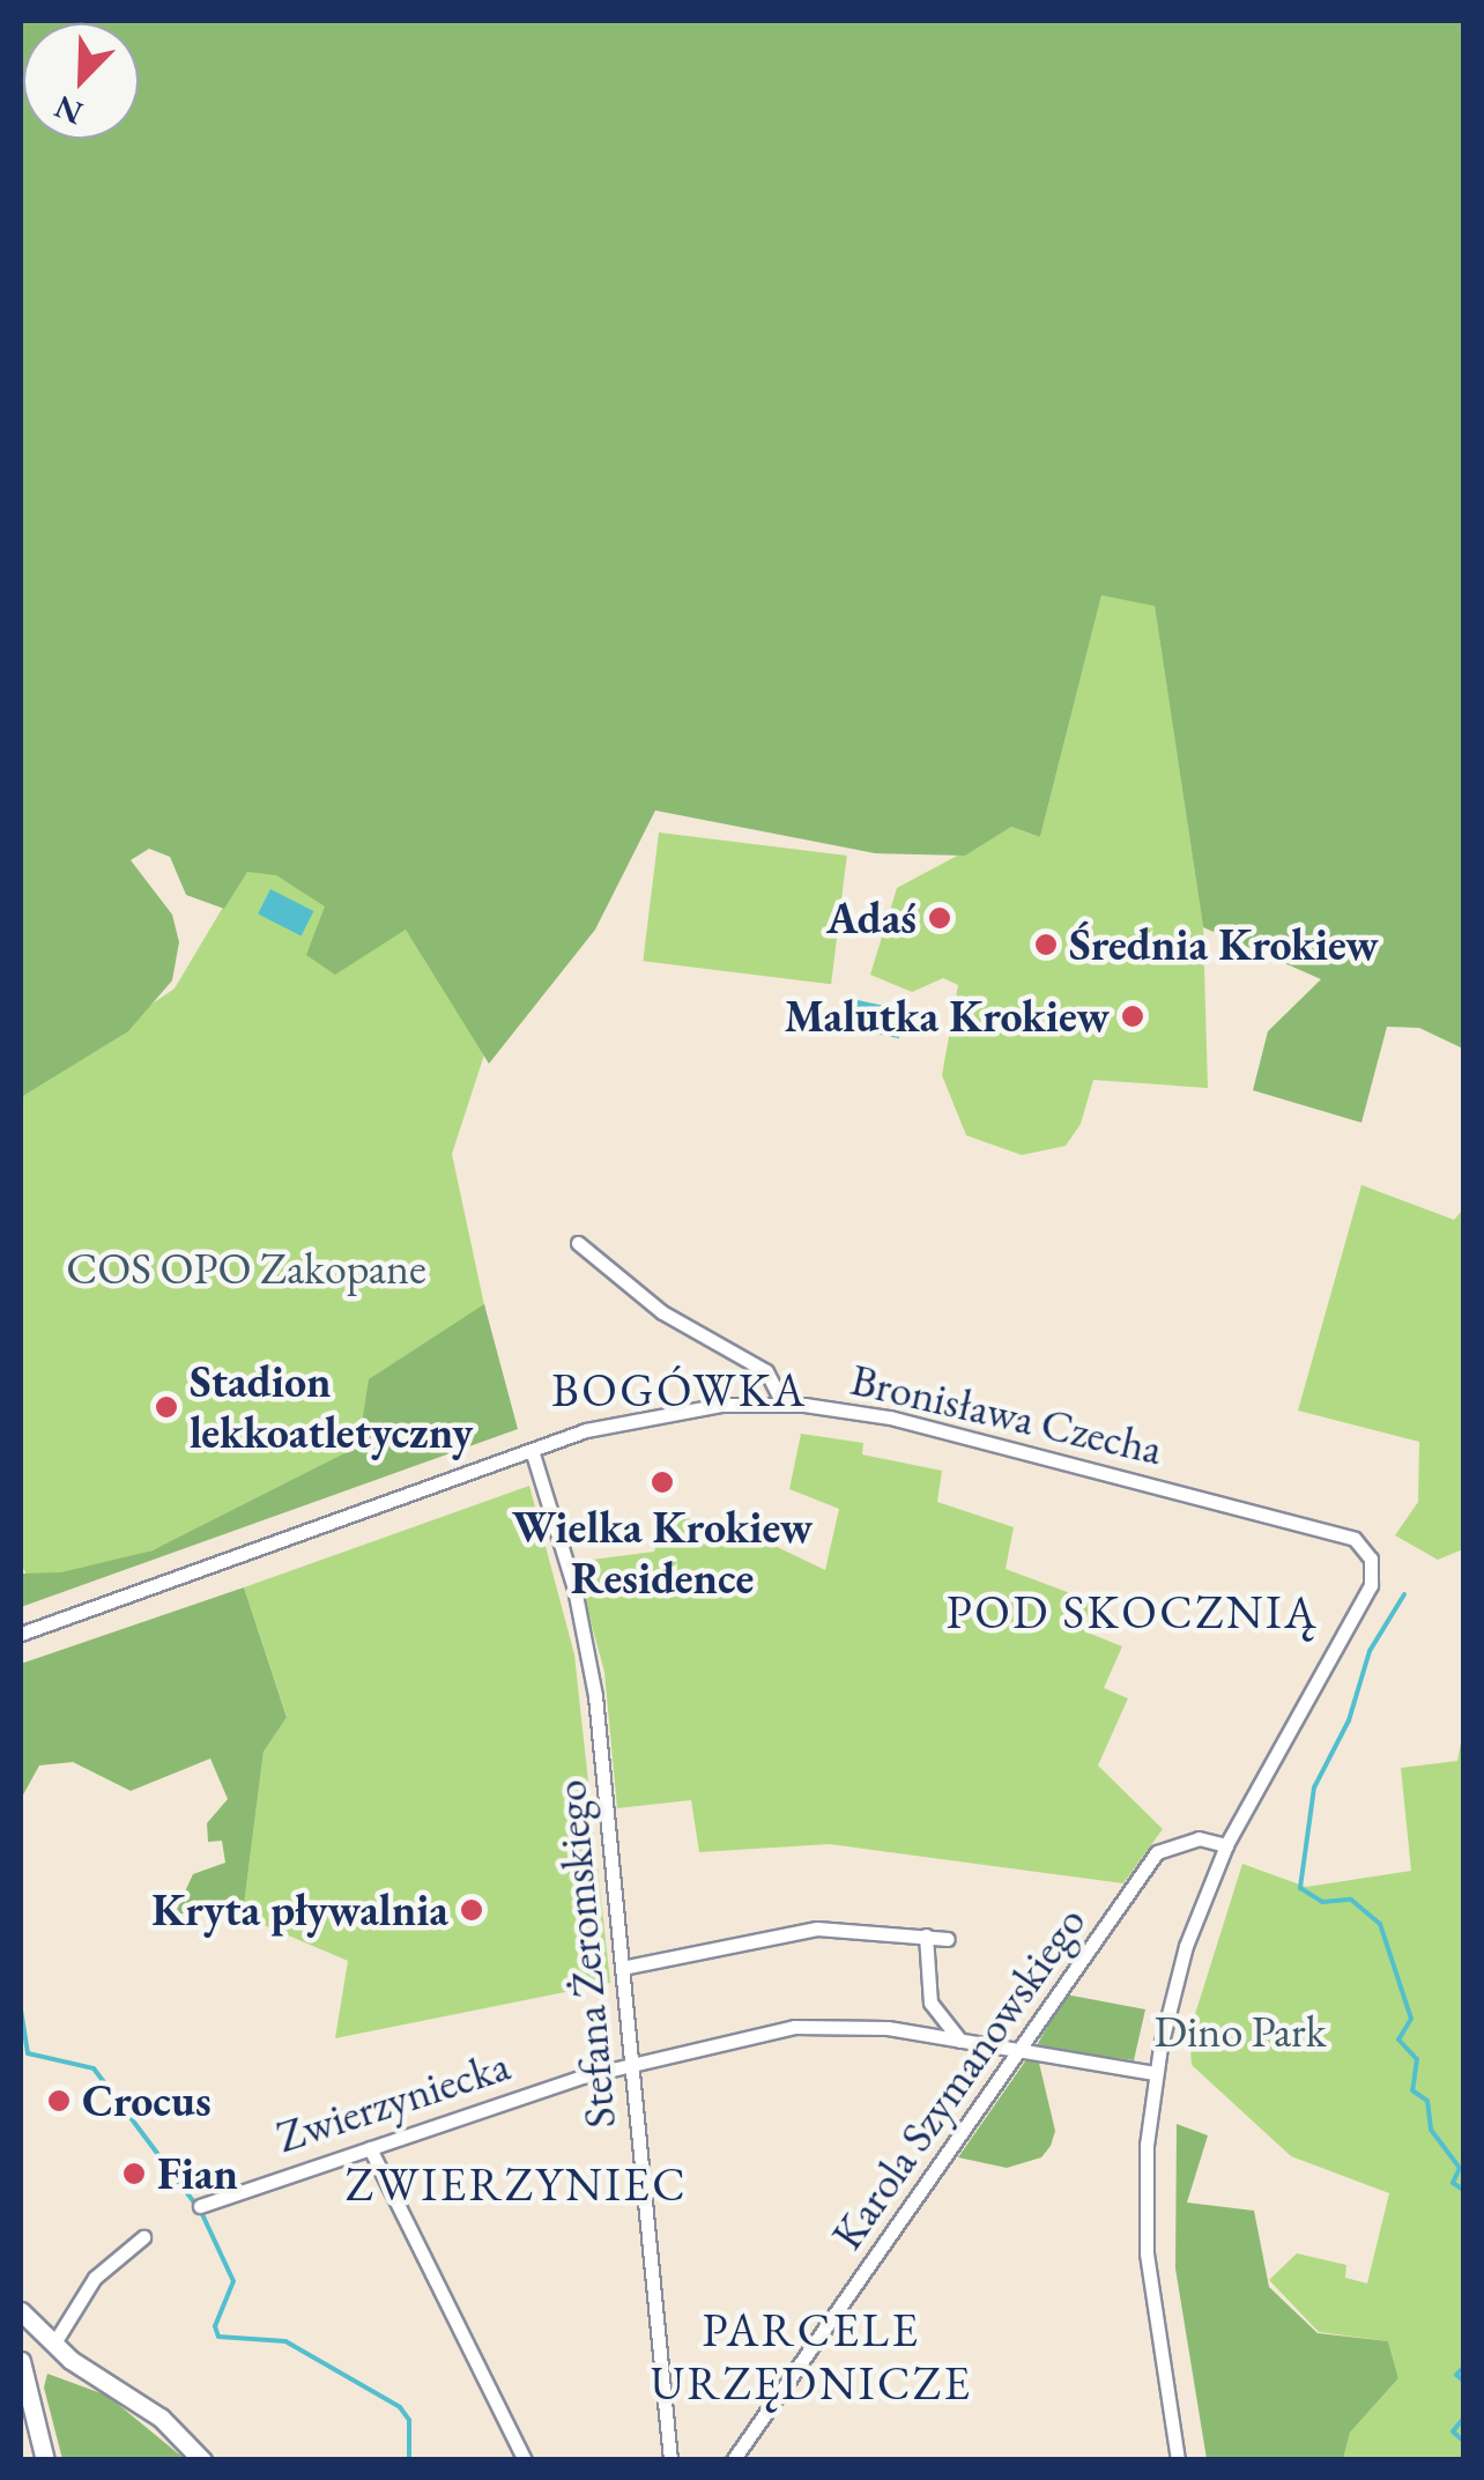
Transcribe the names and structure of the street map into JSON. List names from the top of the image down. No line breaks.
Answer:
{"streets":{"street":["Bronisława Czecha","Stefana Żeromskiego","Karola Szymanowskiego","Zwierzyniecka"]},"crossings":[["Bronisława Czecha","Stefana Żeromskiego"],["Bronisława Czecha","Karola Szymanowskiego"],["Stefana Żeromskiego","Zwierzyniecka"],["Karola Szymanowskiego","Zwierzyniecka"]],"districts":["BOGÓWKA","POD SKOCZNIĄ","ZWIERZYNIEC","PARCELE URZĘDNICZE"],"parks":["COS OPO Zakopane","Dino Park"],"places":["Adaś","Średnia Krokiew","Malutka Krokiew","Stadion lekkoatletyczny","Wielka Krokiew Residence","Kryta pływalnia","Crocus","Fian"],"north":"bottom left"}
